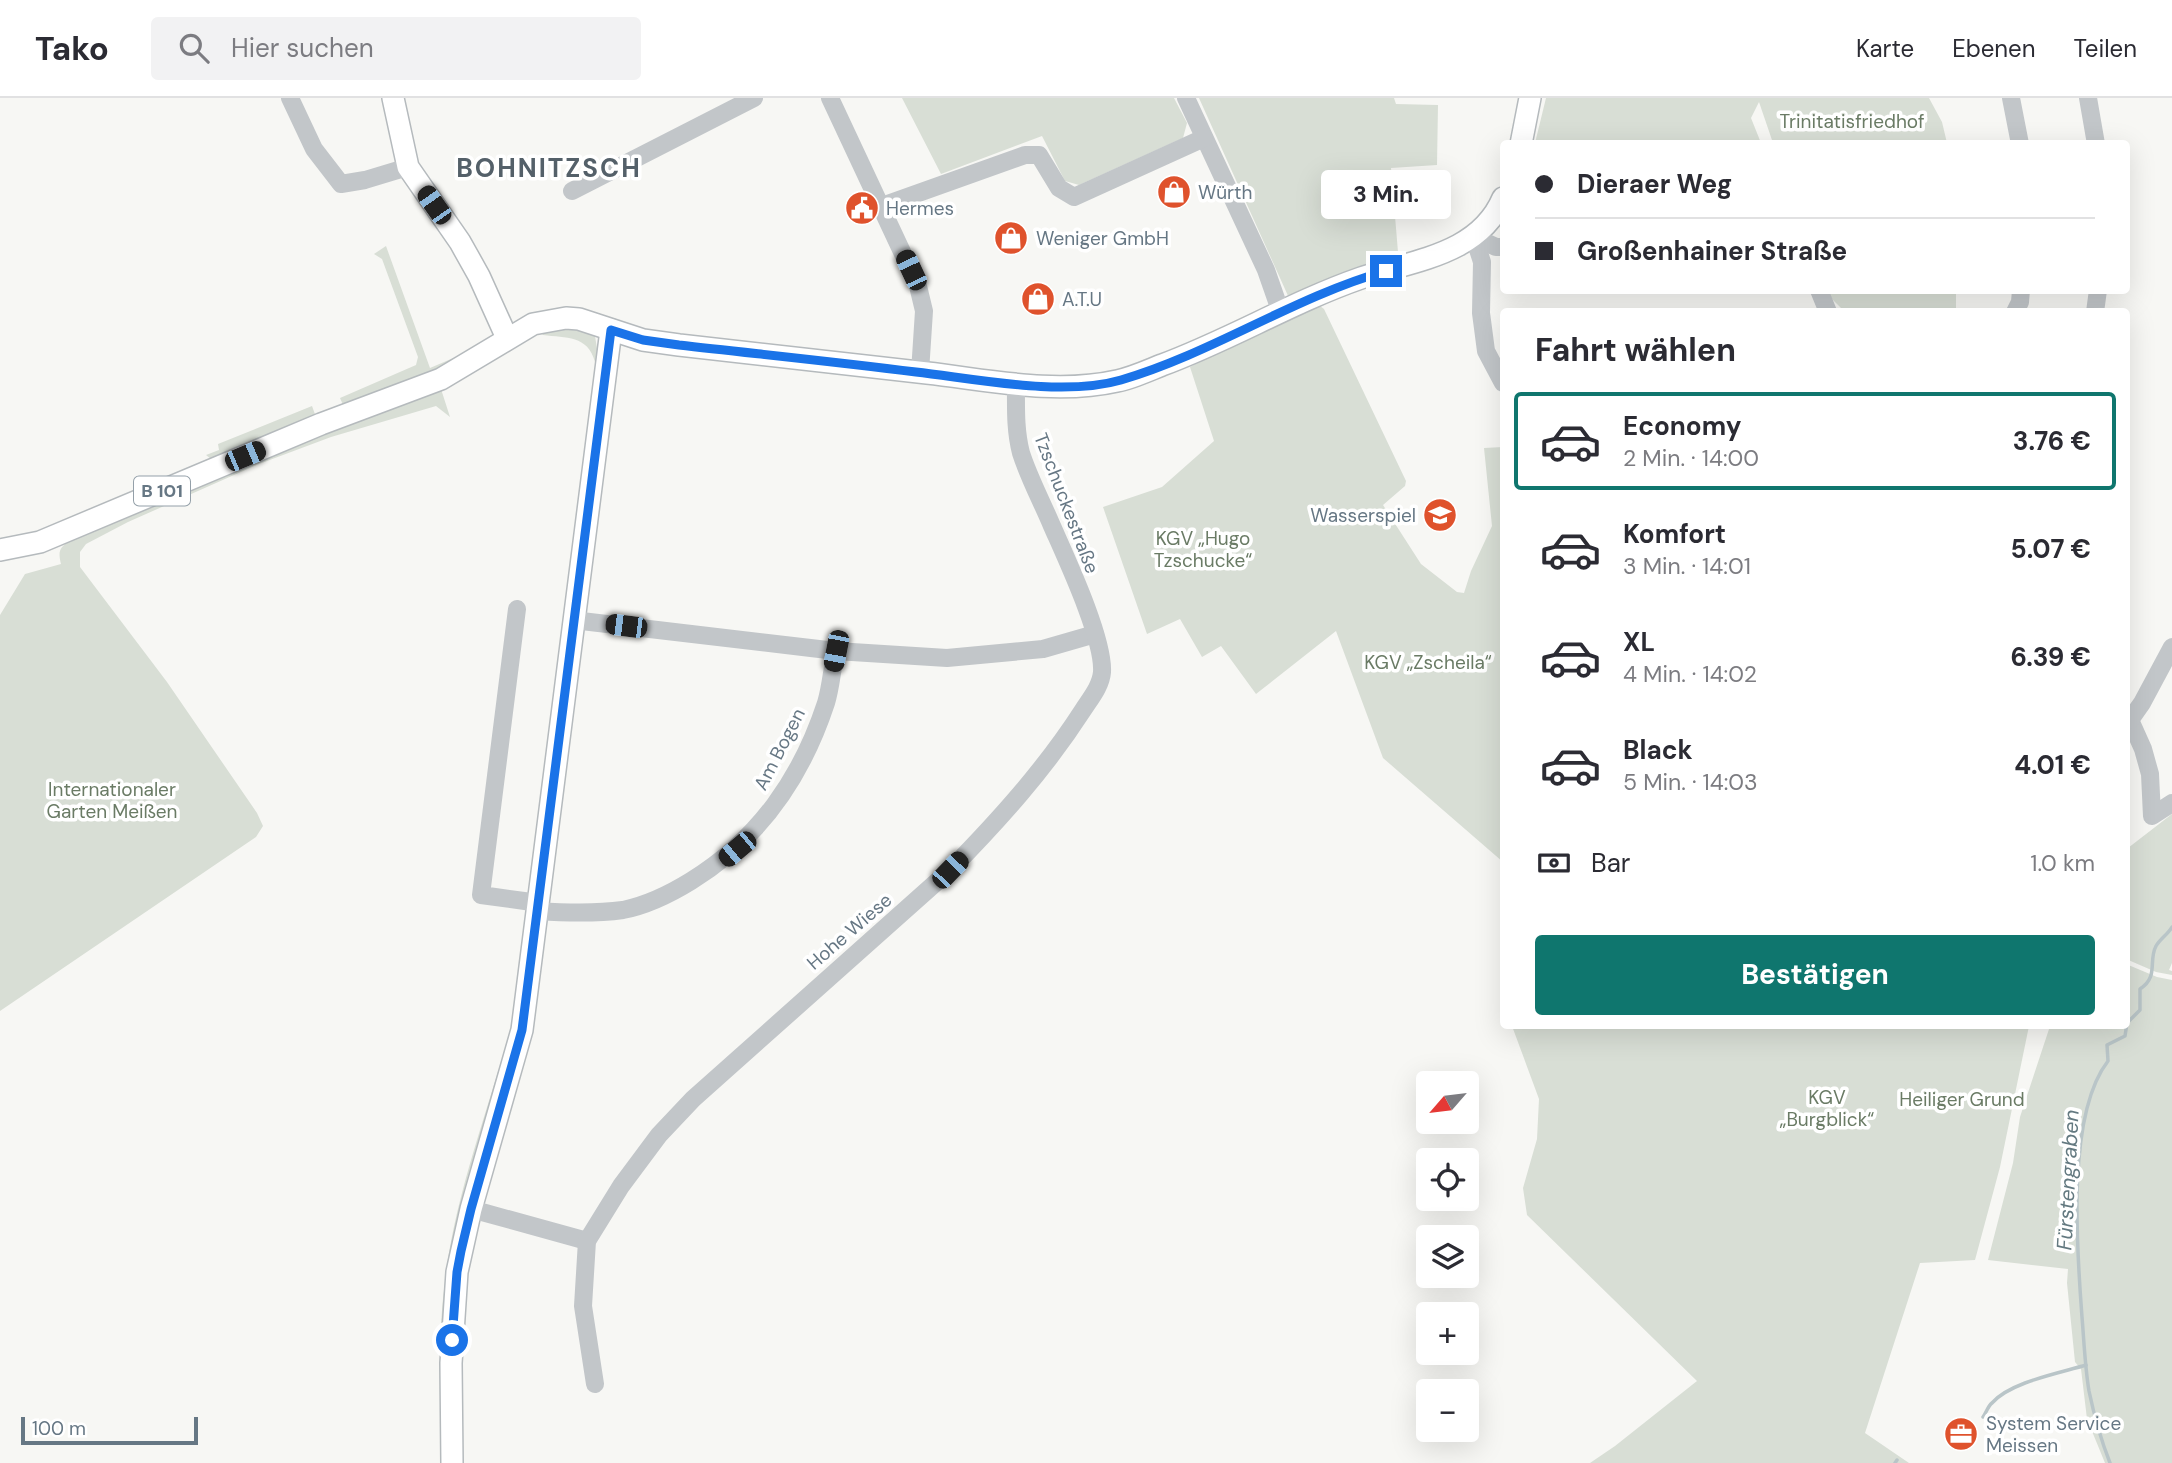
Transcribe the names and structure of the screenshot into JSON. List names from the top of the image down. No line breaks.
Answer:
{"streets":{"main road":["B 101"],"street":["Tzschuckestraße","Am Bogen","Hohe Wiese"]},"crossings":[["B 101","Tzschuckestraße"],["Tzschuckestraße","Hohe Wiese"]],"districts":["BOHNITZSCH"],"water":["Fürstengraben"],"parks":["Trinitatisfriedhof","KGV „Hugo Tzschucke“","KGV „Zscheila“","Internationaler Garten Meißen","KGV „Burgblick“","Heiliger Grund"],"places":{"shop":["Würth","Weniger GmbH","A.T.U"],"public building":["Hermes"],"school or university":["Wasserspiel"],"office":["System Service Meissen"]},"scale_bar":"100 m","north":"bottom left","page":{"header":"Tako","search":"Hier suchen","nav":["Karte","Ebenen","Teilen"],"banner":["Dieraer Weg","Großenhainer Straße"],"bubble":"3 Min.","heading":"Fahrt wählen","list":[{"name":"Economy","note":"2 Min. · 14:00","value":"3.76 €"},{"name":"Komfort","note":"3 Min. · 14:01","value":"5.07 €"},{"name":"XL","note":"4 Min. · 14:02","value":"6.39 €"},{"name":"Black","note":"5 Min. · 14:03","value":"4.01 €"}],"pay":["Bar","1.0 km"],"buttons":"Bestätigen","map_buttons":["+","−"],"scale":"100 m"}}
